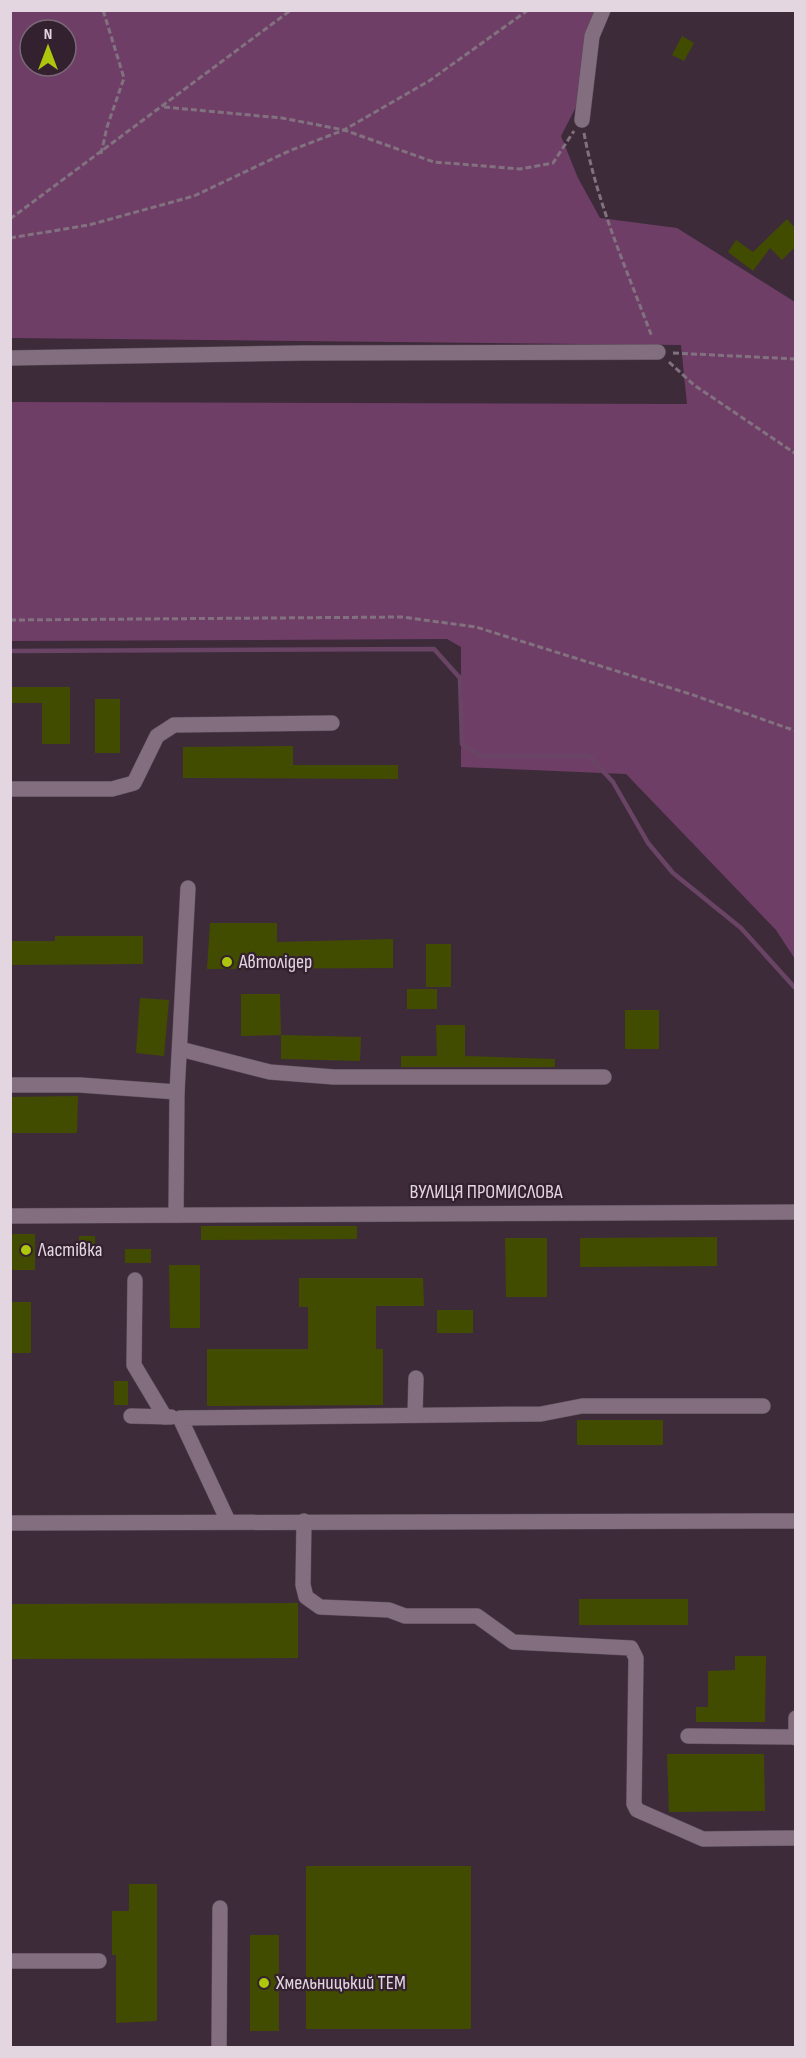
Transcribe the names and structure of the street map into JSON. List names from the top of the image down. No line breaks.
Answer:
{"streets":{"street":["ВУЛИЦЯ ПРОМИСЛОВА"]},"places":["Автолідер","Ластівка","Хмельницький ТЕМ"],"north":"top"}
